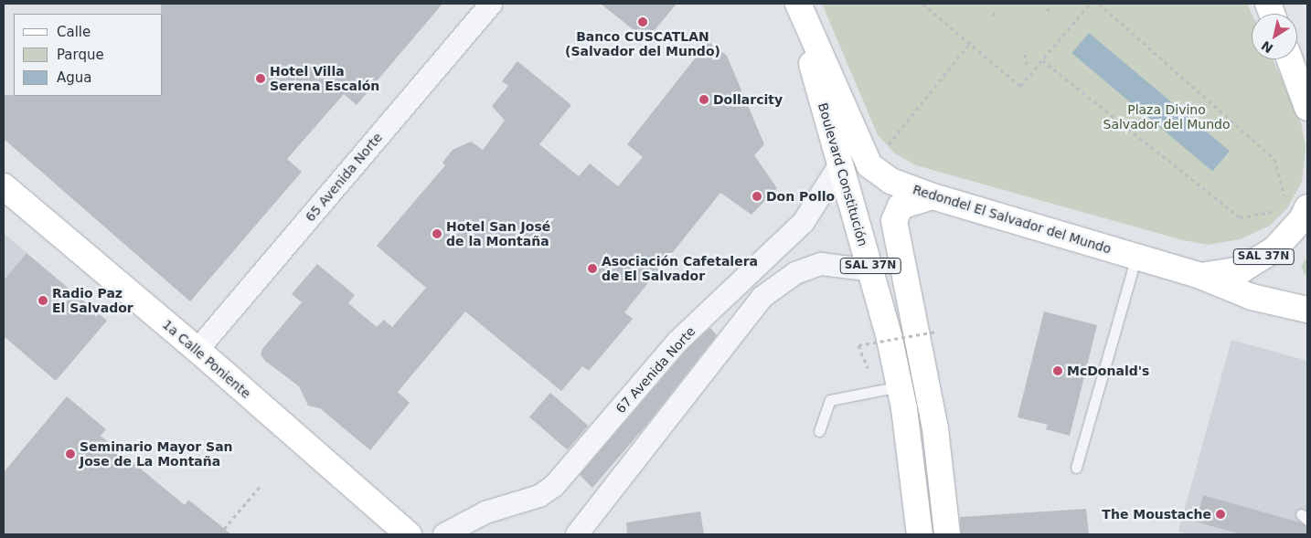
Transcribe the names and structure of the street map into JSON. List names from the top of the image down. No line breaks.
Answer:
{"streets":{"main road":["Boulevard Constitución","Redondel El Salvador del Mundo","SAL 37N","1a Calle Poniente"],"street":["65 Avenida Norte","67 Avenida Norte"]},"crossings":[["Boulevard Constitución","Redondel El Salvador del Mundo"],["Boulevard Constitución","67 Avenida Norte"],["65 Avenida Norte","1a Calle Poniente"],["Redondel El Salvador del Mundo","SAL 37N"]],"parks":["Plaza Divino Salvador del Mundo"],"places":["Banco CUSCATLAN (Salvador del Mundo)","Hotel Villa Serena Escalón","Dollarcity","Don Pollo","Hotel San José de la Montaña","Asociación Cafetalera de El Salvador","Radio Paz El Salvador","McDonald's","Seminario Mayor San Jose de La Montaña","The Moustache"],"legend":["Calle","Parque","Agua"],"north":"bottom left"}
